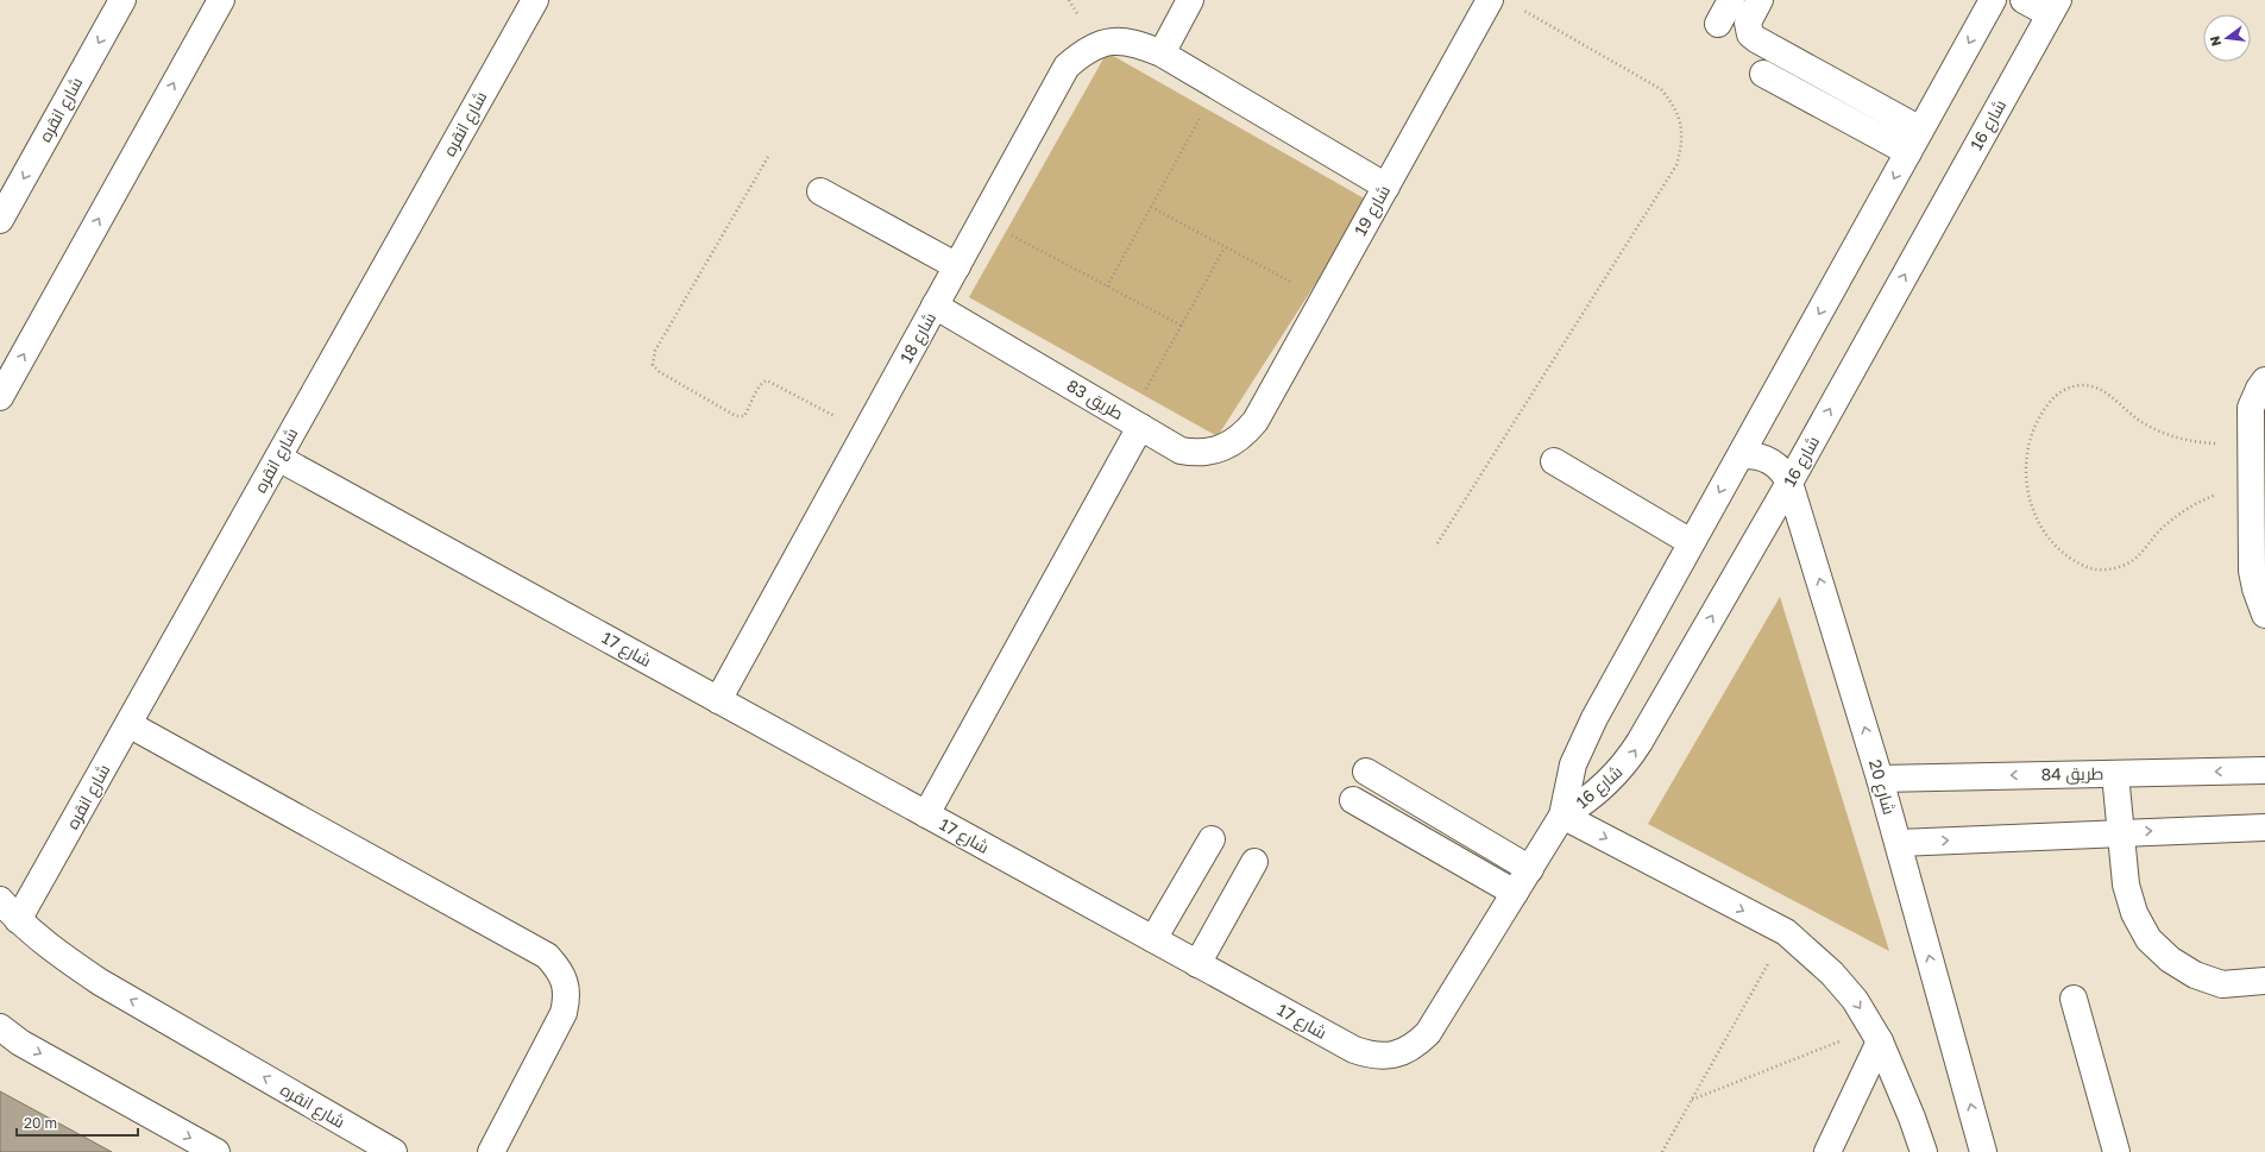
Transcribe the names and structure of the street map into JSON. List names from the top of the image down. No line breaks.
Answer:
{"streets":{"street":["شارع انقره","شارع 16","شارع 19","شارع 18","طريق 83","شارع 17","طريق 84","شارع 20"]},"crossings":[["شارع انقره","شارع 17"],["شارع 16","شارع 17"],["شارع 16","شارع 20"],["شارع 19","شارع 18"],["شارع 19","طريق 83"],["شارع 18","طريق 83"],["شارع 18","شارع 17"],["طريق 84","شارع 20"]],"scale_bar":"20 m","north":"left"}
